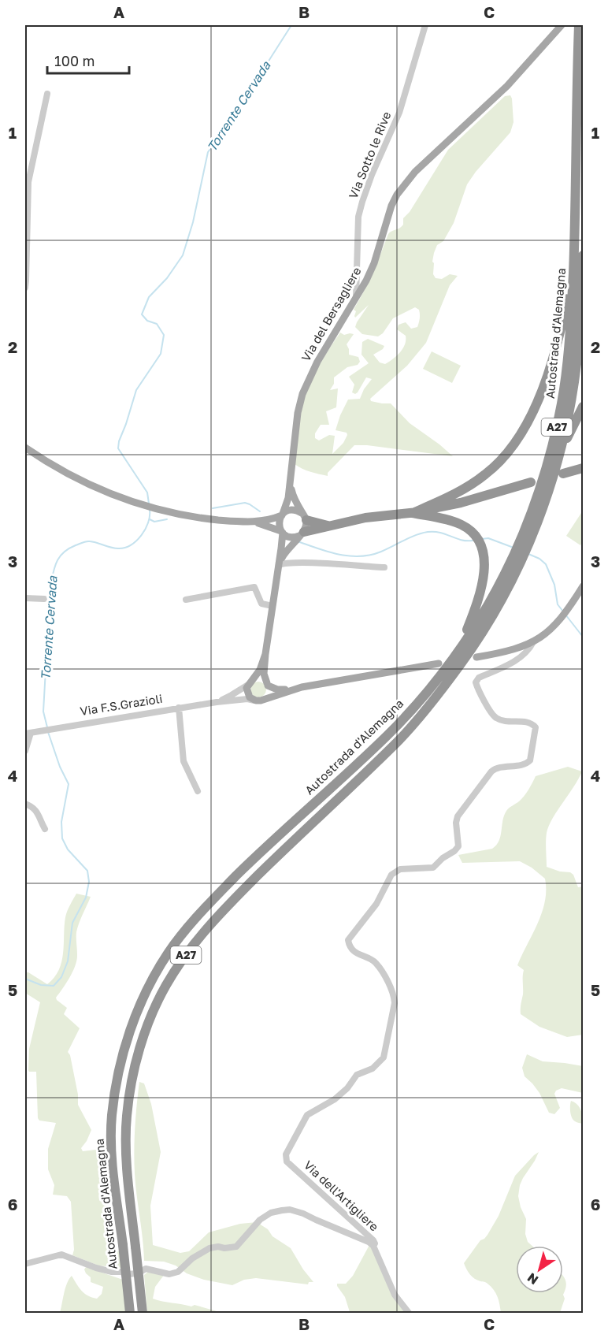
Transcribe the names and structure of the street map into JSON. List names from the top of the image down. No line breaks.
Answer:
{"streets":{"highway":["Autostrada d'Alemagna","A27"],"main road":["Via del Bersagliere"],"street":["Via Sotto le Rive","Via F.S.Grazioli","Via dell'Artigliere"]},"crossings":[["Via Sotto le Rive","Via del Bersagliere"],["Via del Bersagliere","A27"],["Autostrada d'Alemagna","A27"]],"water":["Torrente Cervada"],"scale_bar":"100 m","north":"bottom left","grid":{"columns":["A","B","C"],"rows":["1","2","3","4","5","6"]}}
